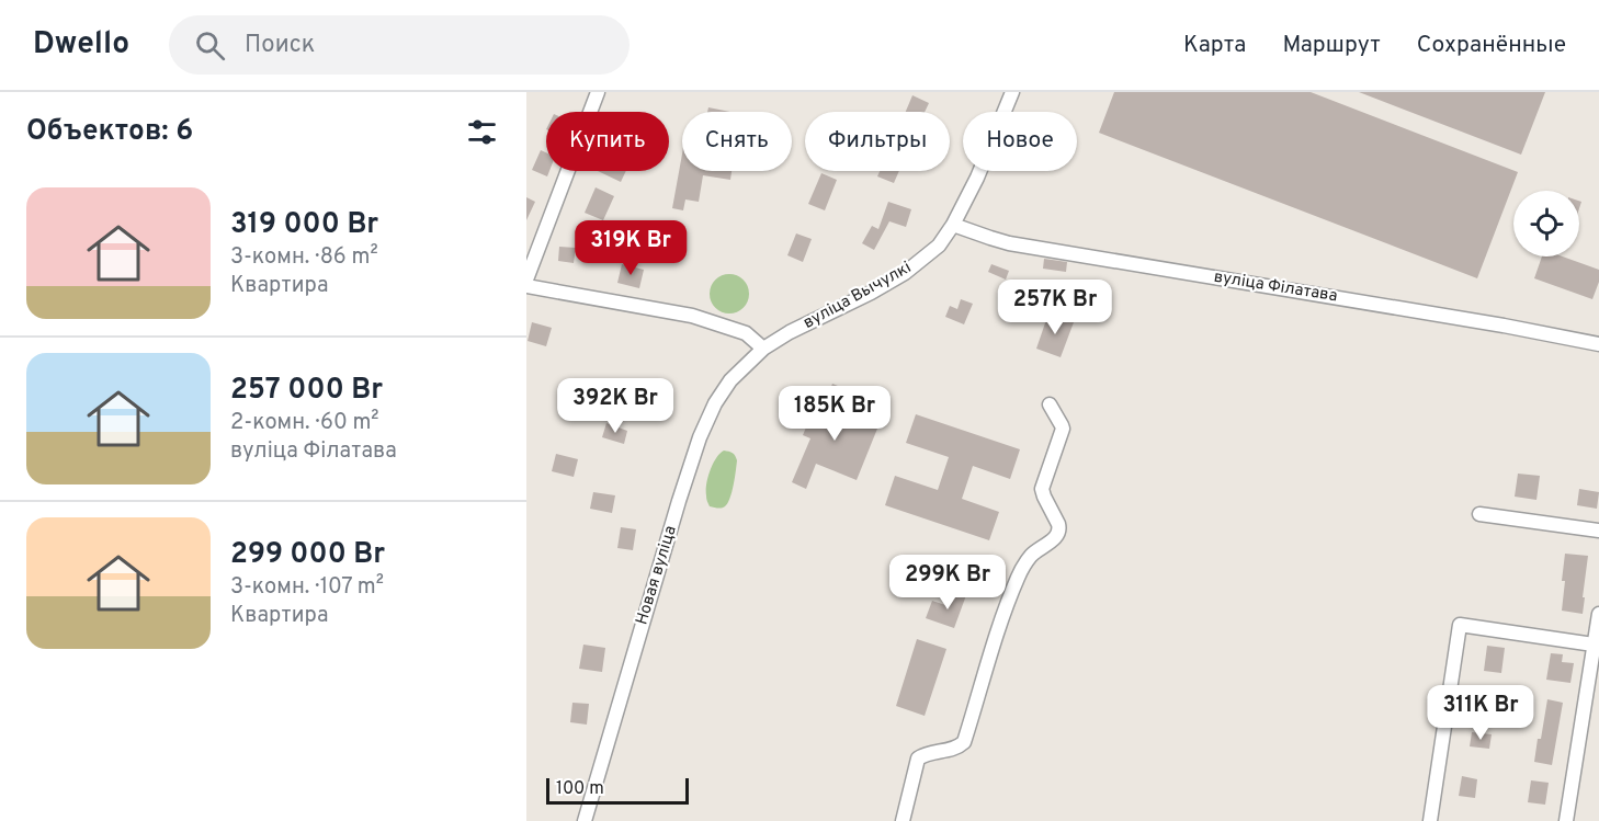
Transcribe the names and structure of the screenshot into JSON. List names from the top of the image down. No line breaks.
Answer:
{"streets":{"street":["вуліца Філатава","вуліца Вычулкі","Новая вуліца"]},"crossings":[["вуліца Філатава","вуліца Вычулкі"],["вуліца Вычулкі","Новая вуліца"]],"scale_bar":"100 m","page":{"header":"Dwello","search":"Поиск","nav":["Карта","Маршрут","Сохранённые"],"heading":"Объектов: 6","chip":["Купить","Снять","Фильтры","Новое"],"list":[{"name":"319 000 Br","note":"3-комн. · 86 m² · Квартира"},{"name":"257 000 Br","note":"2-комн. · 60 m² · вуліца Філатава"},{"name":"299 000 Br","note":"3-комн. · 107 m² · Квартира"}],"price":["319K Br","257K Br","392K Br","185K Br","299K Br","311K Br"],"scale":"100 m"}}
